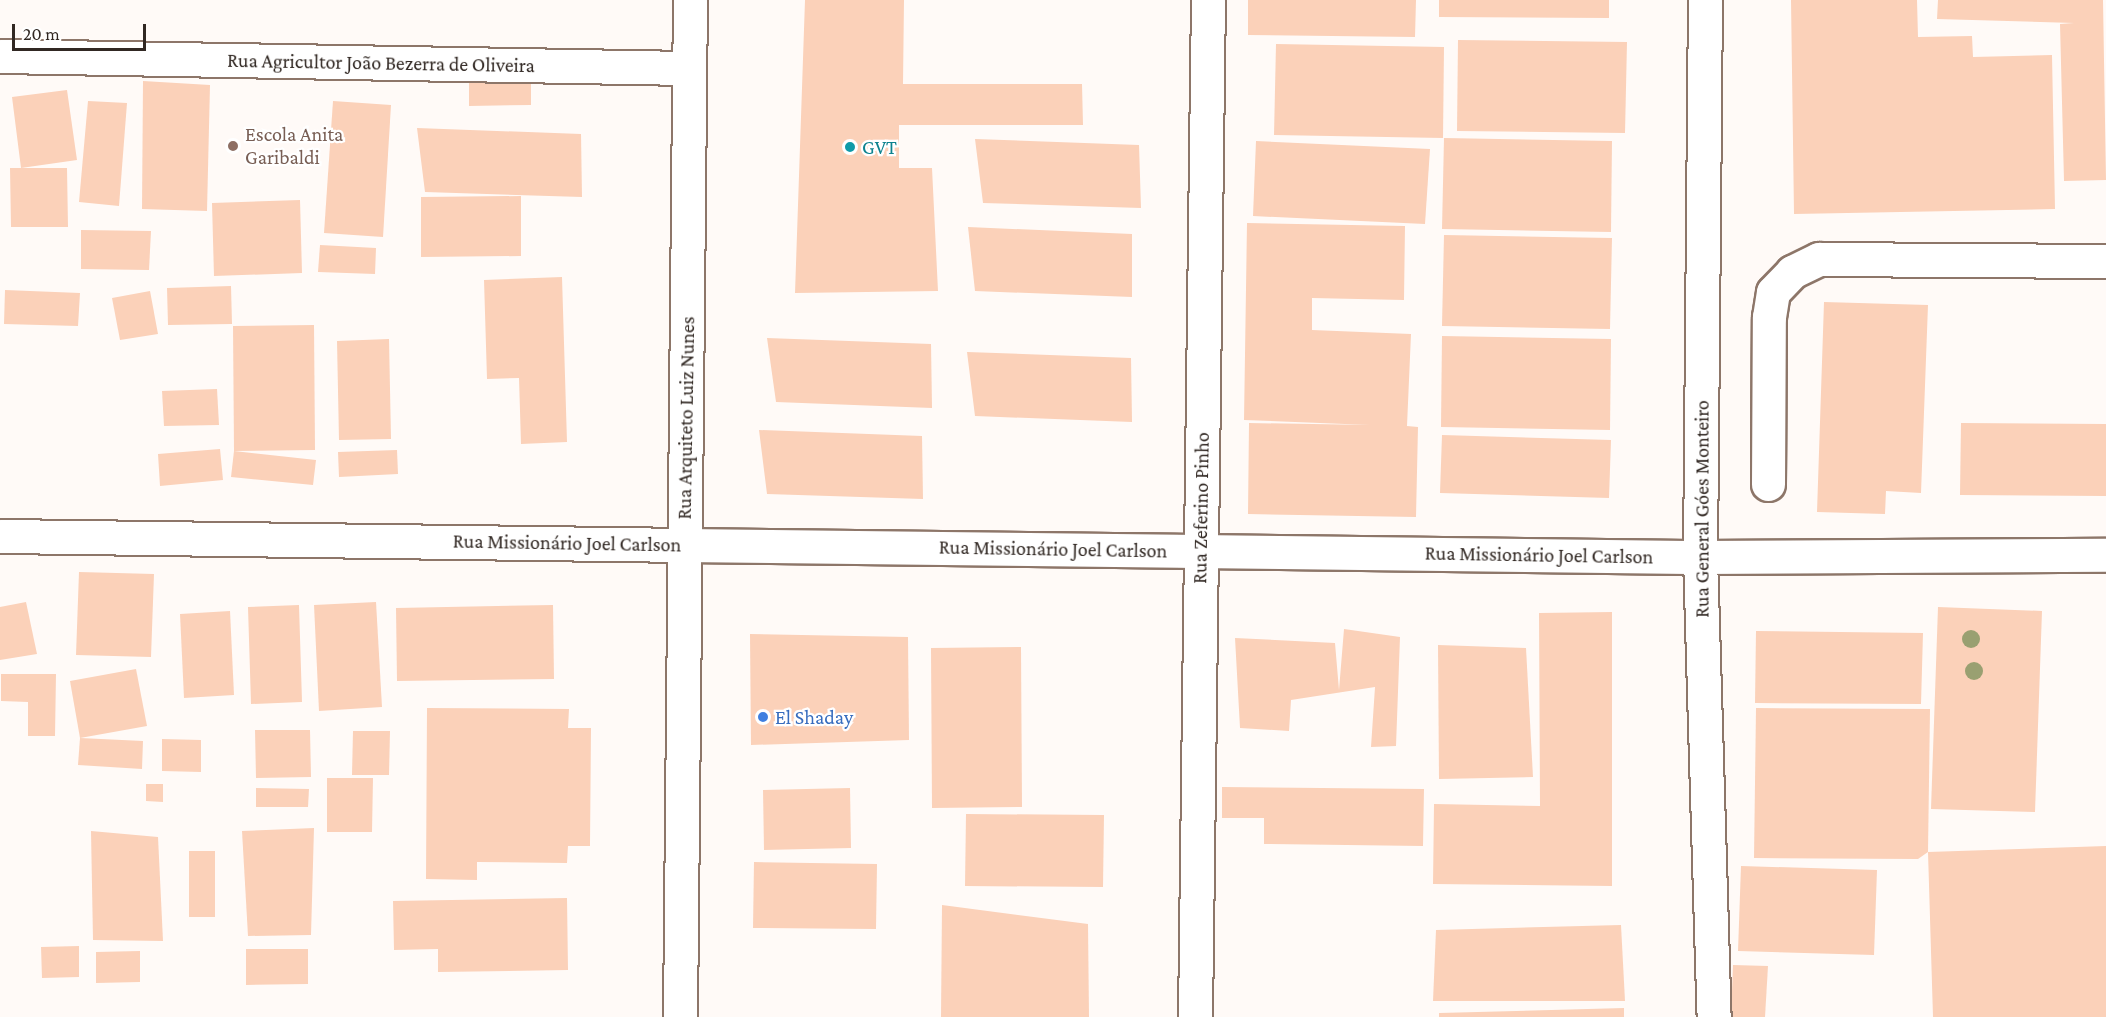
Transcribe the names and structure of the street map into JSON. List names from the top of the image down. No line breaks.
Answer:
{"streets":{"street":["Rua Agricultor João Bezerra de Oliveira","Rua Arquiteto Luiz Nunes","Rua Zeferino Pinho","Rua General Góes Monteiro","Rua Missionário Joel Carlson"]},"crossings":[["Rua Agricultor João Bezerra de Oliveira","Rua Arquiteto Luiz Nunes"],["Rua Arquiteto Luiz Nunes","Rua Missionário Joel Carlson"],["Rua Zeferino Pinho","Rua Missionário Joel Carlson"],["Rua General Góes Monteiro","Rua Missionário Joel Carlson"]],"places":["Escola Anita Garibaldi","GVT","El Shaday"],"scale_bar":"20 m"}
